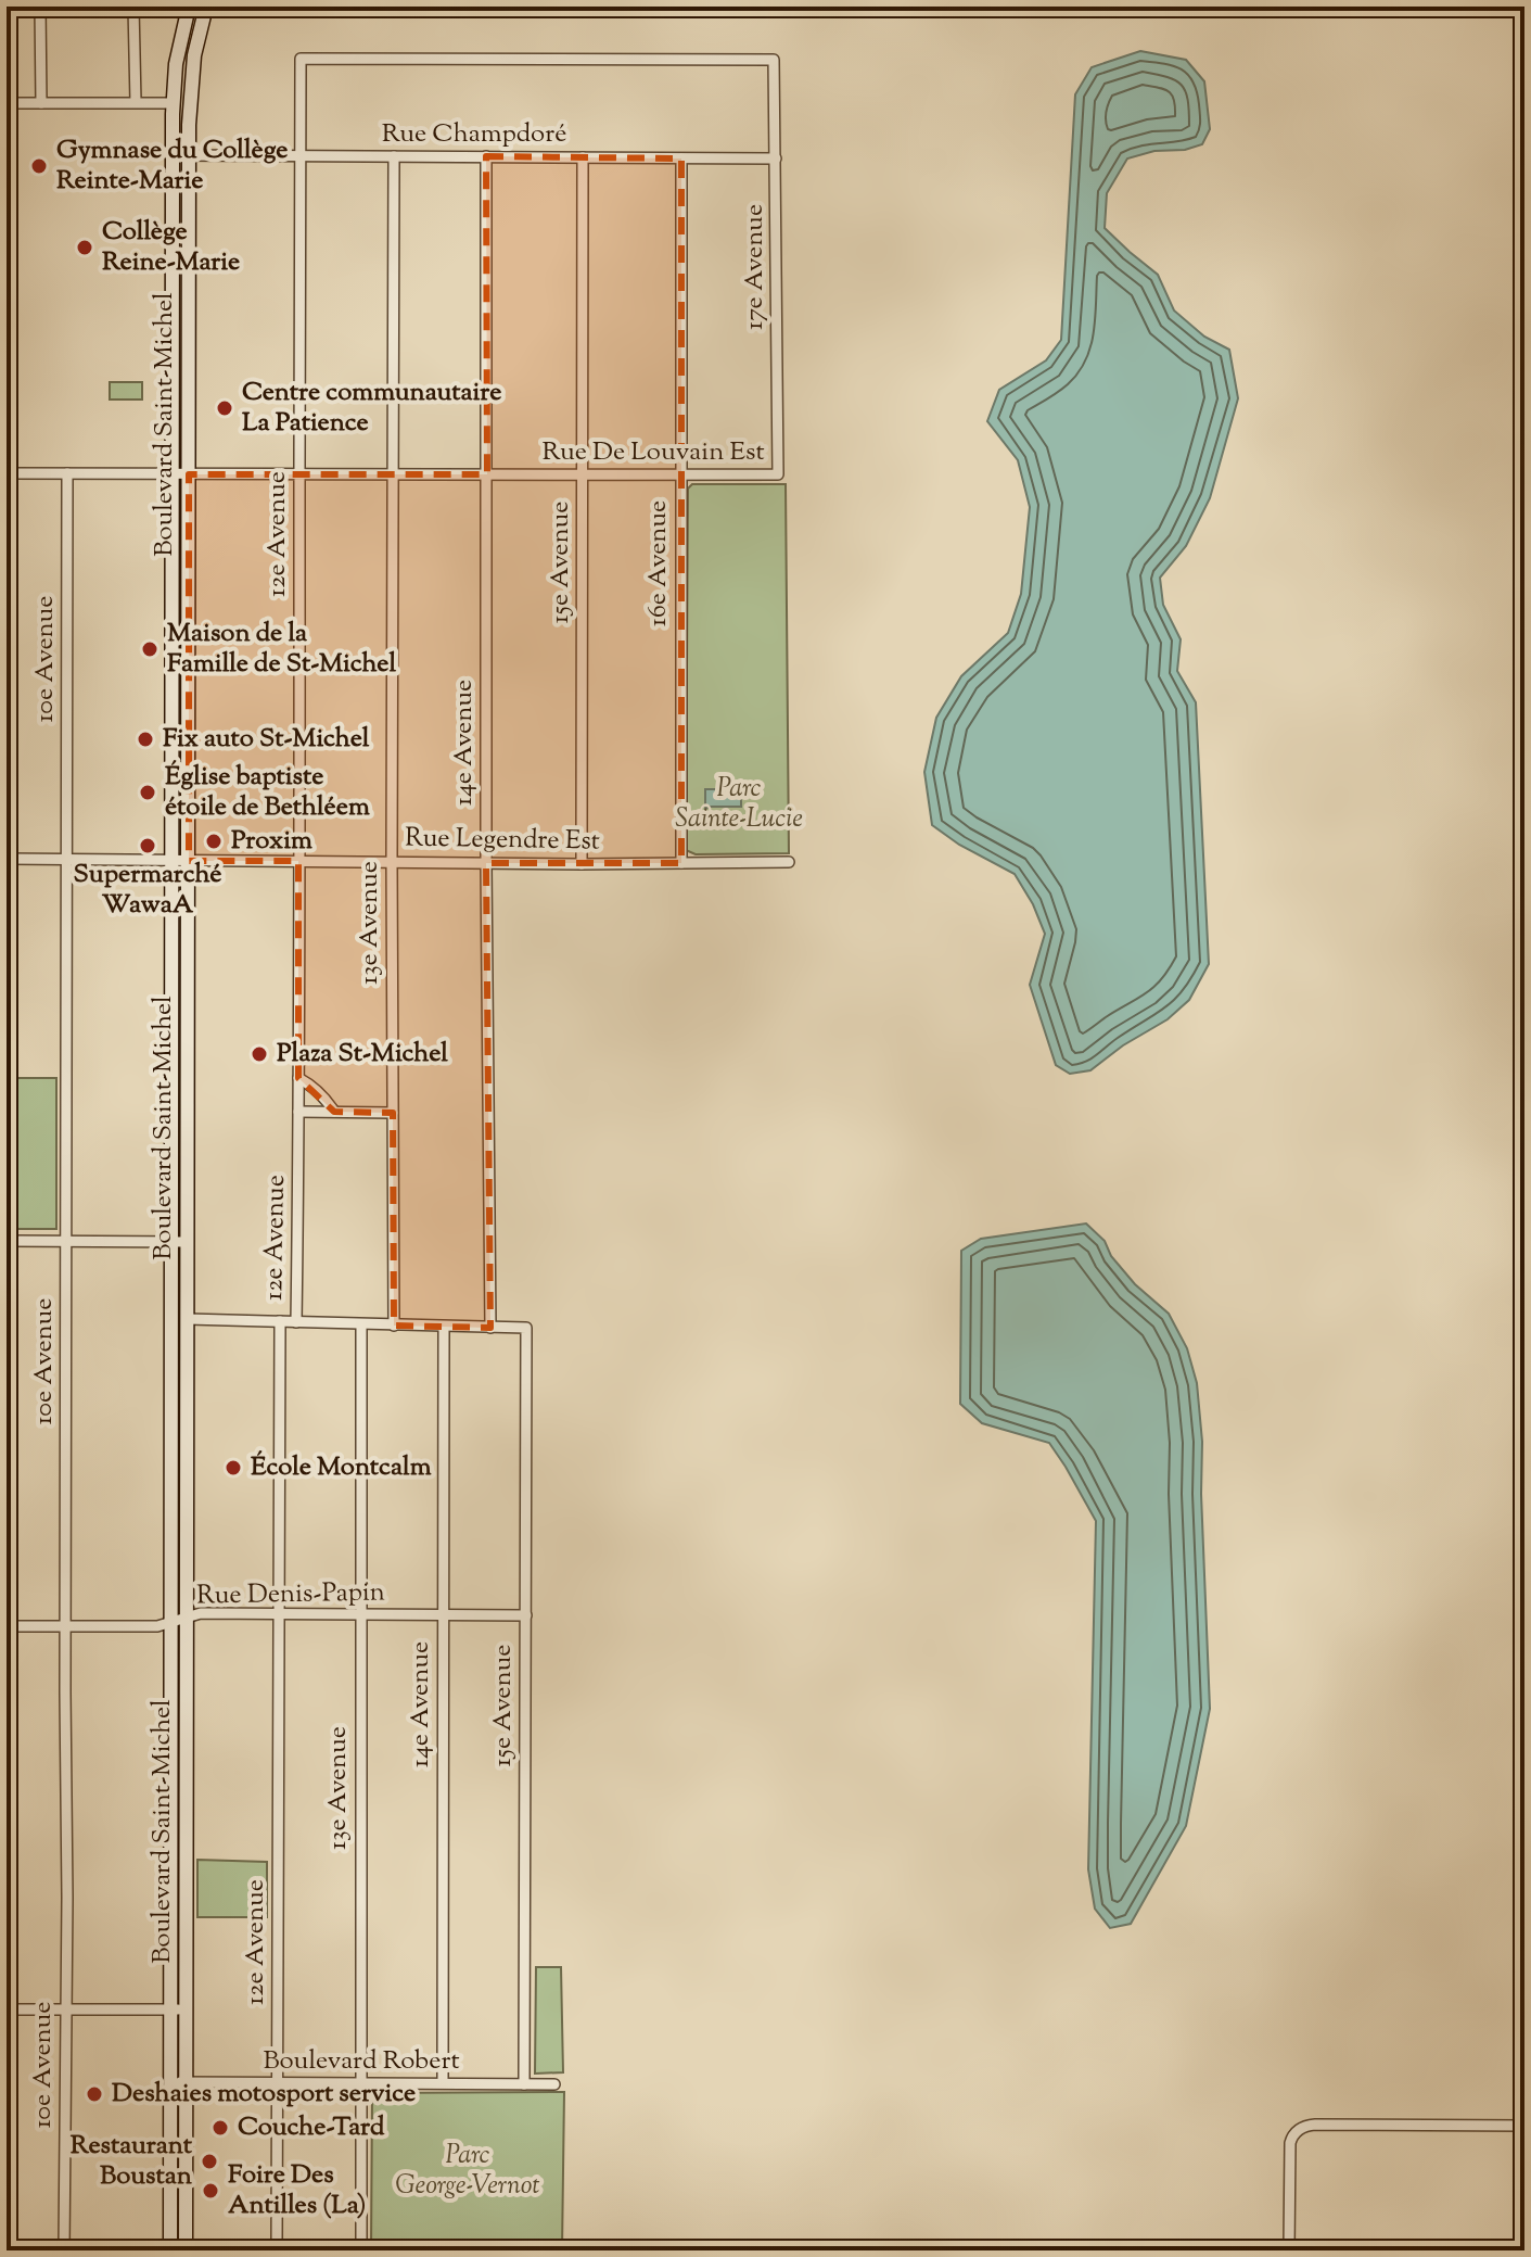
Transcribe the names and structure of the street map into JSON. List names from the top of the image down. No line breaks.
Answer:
{"streets":{"main road":["Boulevard Saint-Michel"],"street":["Rue Champdoré","17e Avenue","Rue De Louvain Est","12e Avenue","15e Avenue","16e Avenue","10e Avenue","14e Avenue","Rue Legendre Est","13e Avenue","Rue Denis-Papin","Boulevard Robert"]},"crossings":[["Rue Champdoré","17e Avenue"],["Rue Champdoré","Boulevard Saint-Michel"],["Rue Champdoré","12e Avenue"],["Rue Champdoré","15e Avenue"],["Rue Champdoré","16e Avenue"],["Rue Champdoré","14e Avenue"],["Rue Champdoré","13e Avenue"],["17e Avenue","Rue De Louvain Est"],["17e Avenue","12e Avenue"],["Boulevard Saint-Michel","Rue De Louvain Est"],["Boulevard Saint-Michel","Rue Legendre Est"],["Boulevard Saint-Michel","Rue Denis-Papin"],["Boulevard Saint-Michel","Boulevard Robert"],["Rue De Louvain Est","12e Avenue"],["Rue De Louvain Est","15e Avenue"],["Rue De Louvain Est","16e Avenue"],["Rue De Louvain Est","10e Avenue"],["Rue De Louvain Est","14e Avenue"],["Rue De Louvain Est","13e Avenue"],["12e Avenue","Rue Legendre Est"],["12e Avenue","Rue Denis-Papin"],["12e Avenue","Boulevard Robert"],["15e Avenue","14e Avenue"],["15e Avenue","Rue Legendre Est"],["15e Avenue","Rue Denis-Papin"],["15e Avenue","Boulevard Robert"],["16e Avenue","Rue Legendre Est"],["10e Avenue","Rue Legendre Est"],["10e Avenue","Rue Denis-Papin"],["14e Avenue","Rue Legendre Est"],["14e Avenue","Rue Denis-Papin"],["14e Avenue","Boulevard Robert"],["Rue Legendre Est","13e Avenue"],["13e Avenue","Rue Denis-Papin"],["13e Avenue","Boulevard Robert"]],"parks":["Parc Sainte-Lucie","Parc George-Vernot"],"places":["Gymnase du Collège Reinte-Marie","Collège Reine-Marie","Centre communautaire La Patience","Maison de la Famille de St-Michel","Fix auto St-Michel","Église baptiste étoile de Bethléem","Proxim","Supermarché WawaA","Plaza St-Michel","École Montcalm","Deshaies motosport service","Couche-Tard","Restaurant Boustan","Foire Des Antilles (La)"]}
